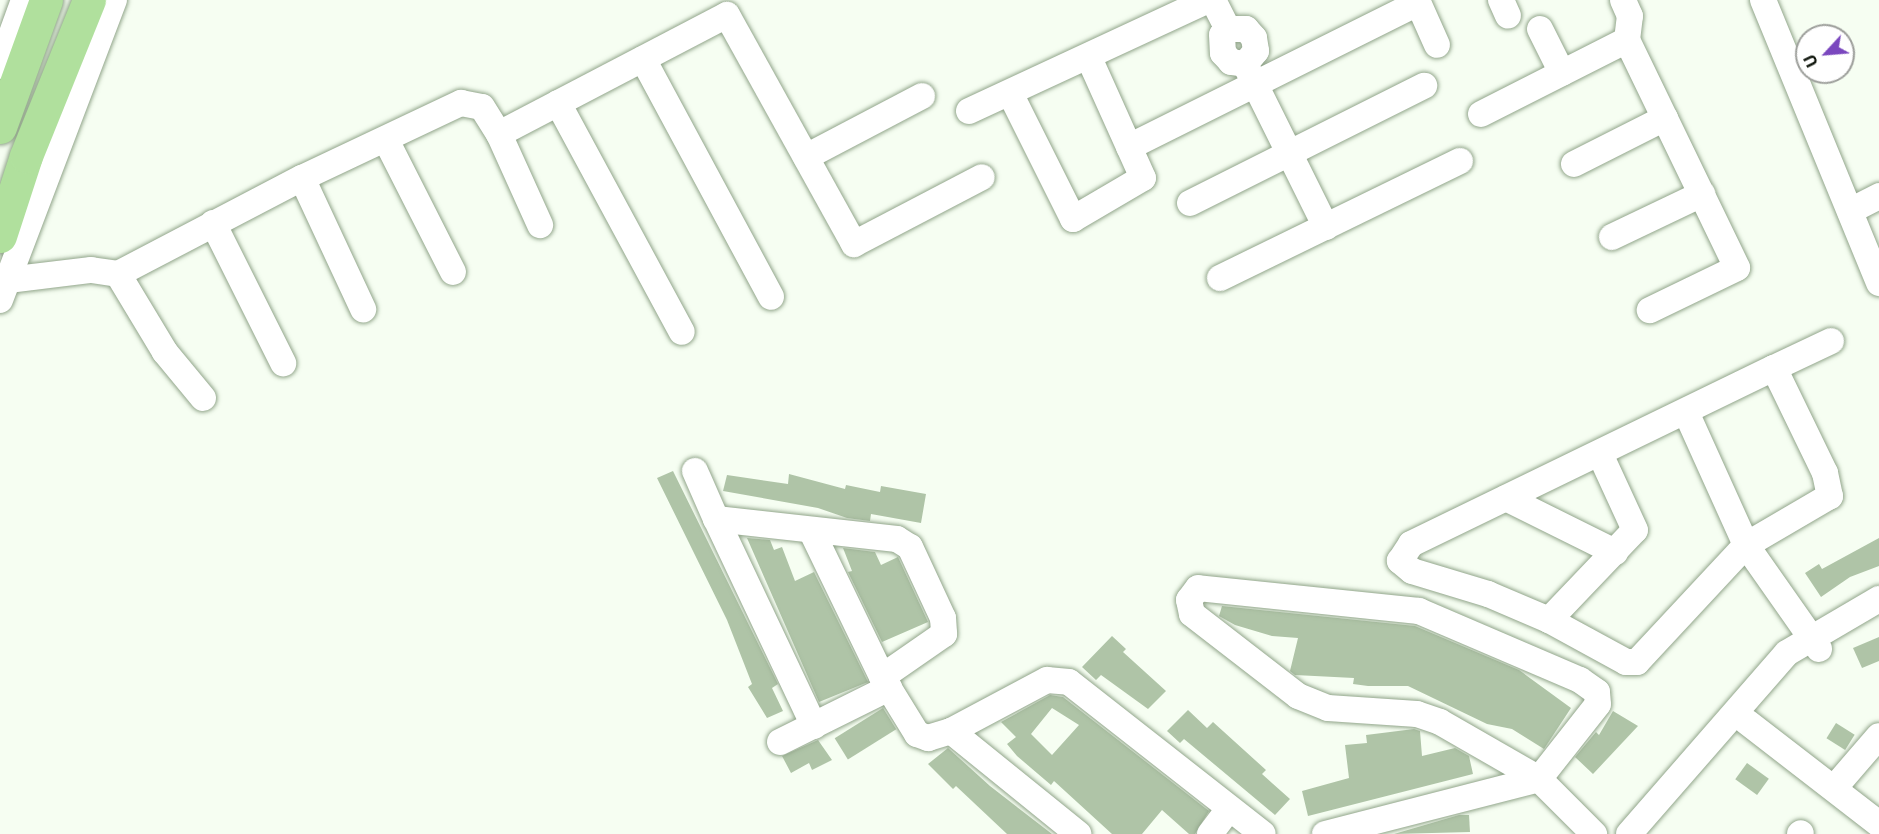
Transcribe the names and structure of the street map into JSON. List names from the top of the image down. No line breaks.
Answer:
{"north":"bottom left"}
